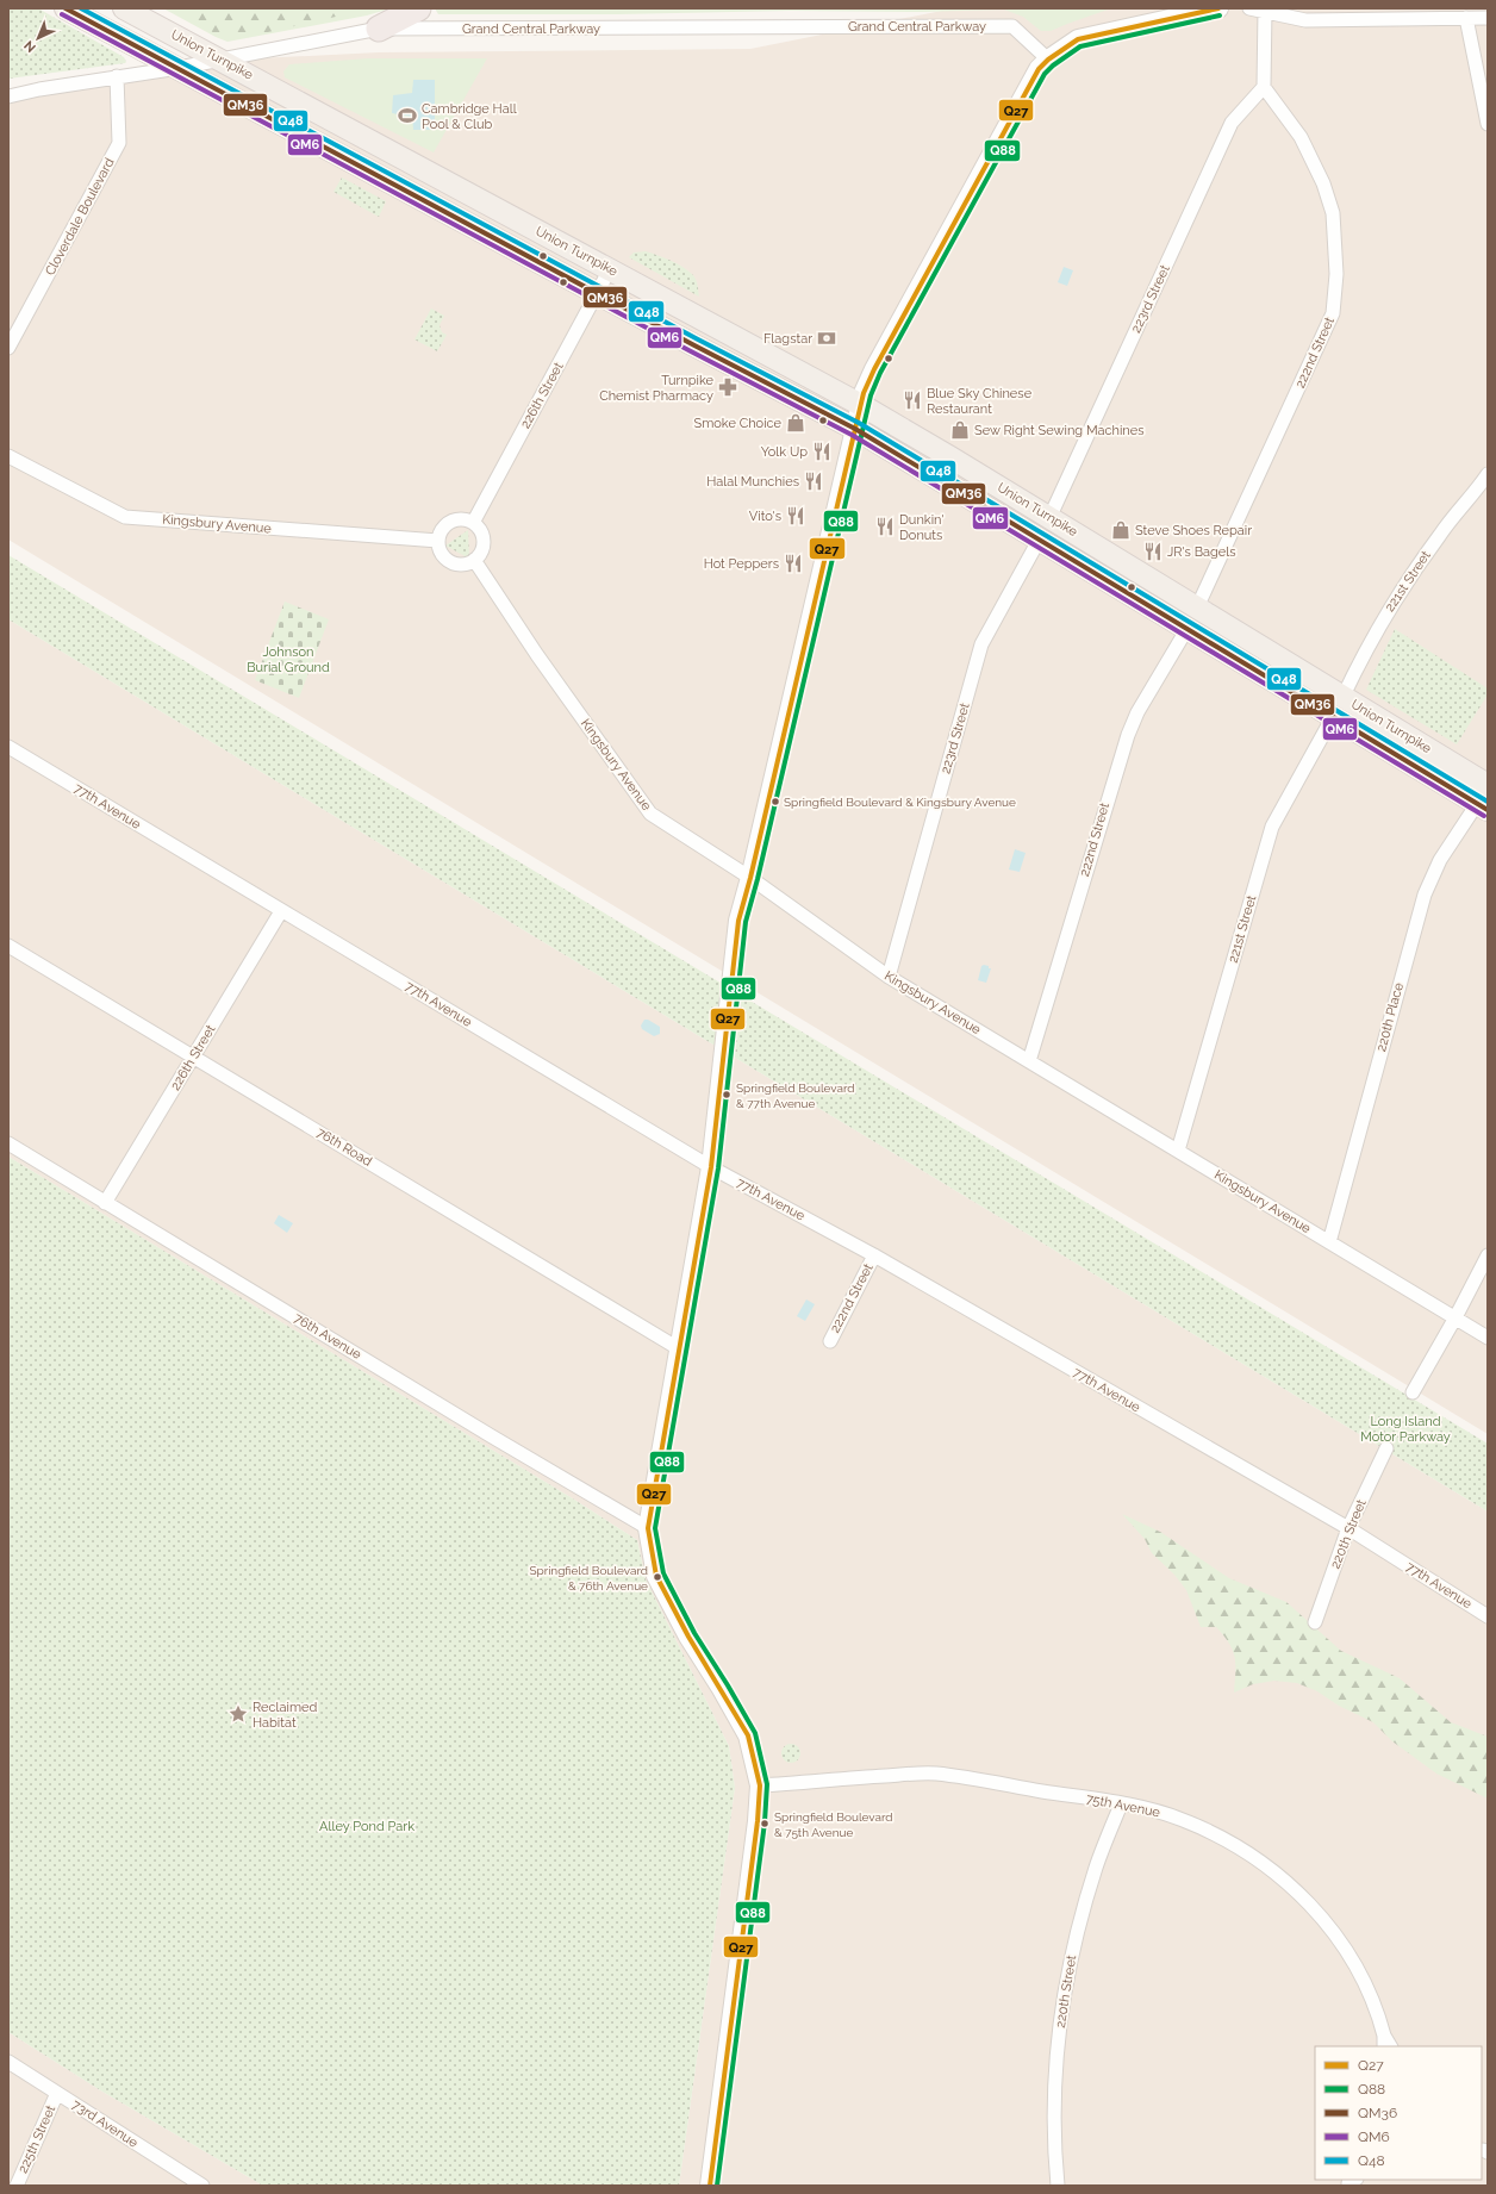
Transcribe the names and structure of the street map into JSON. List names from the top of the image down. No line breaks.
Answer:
{"streets":{"main road":["Union Turnpike"],"street":["Grand Central Parkway","Cloverdale Boulevard","223rd Street","222nd Street","226th Street","Kingsbury Avenue","221st Street","77th Avenue","220th Place","76th Road","76th Avenue","220th Street","75th Avenue","73rd Avenue","225th Street"]},"crossings":[["Grand Central Parkway","Union Turnpike"],["Grand Central Parkway","Cloverdale Boulevard"],["Union Turnpike","223rd Street"],["Union Turnpike","222nd Street"],["Union Turnpike","226th Street"],["Union Turnpike","221st Street"],["Union Turnpike","220th Place"],["223rd Street","222nd Street"],["223rd Street","Kingsbury Avenue"],["222nd Street","Kingsbury Avenue"],["222nd Street","77th Avenue"],["226th Street","Kingsbury Avenue"],["226th Street","77th Avenue"],["226th Street","76th Road"],["226th Street","76th Avenue"],["Kingsbury Avenue","221st Street"],["Kingsbury Avenue","220th Place"],["77th Avenue","220th Street"],["220th Street","75th Avenue"],["73rd Avenue","225th Street"]],"parks":["Johnson Burial Ground","Long Island Motor Parkway","Alley Pond Park"],"places":{"sports":["Cambridge Hall Pool & Club"],"bank":["Flagstar"],"pharmacy":["Turnpike Chemist Pharmacy"],"restaurant":["Blue Sky Chinese Restaurant","Yolk Up","Halal Munchies","Vito's","Dunkin' Donuts","JR's Bagels","Hot Peppers"],"shop":["Smoke Choice","Sew Right Sewing Machines","Steve Shoes Repair"],"other":["Springfield Boulevard & Kingsbury Avenue","Springfield Boulevard & 77th Avenue","Springfield Boulevard & 76th Avenue","Springfield Boulevard & 75th Avenue"],"place":["Reclaimed Habitat"]},"lines":["transit line Q27","transit line QM36","transit line Q48","transit line QM6","transit line Q88"],"legend":["Q27","Q88","QM36","QM6","Q48"],"north":"bottom left"}
